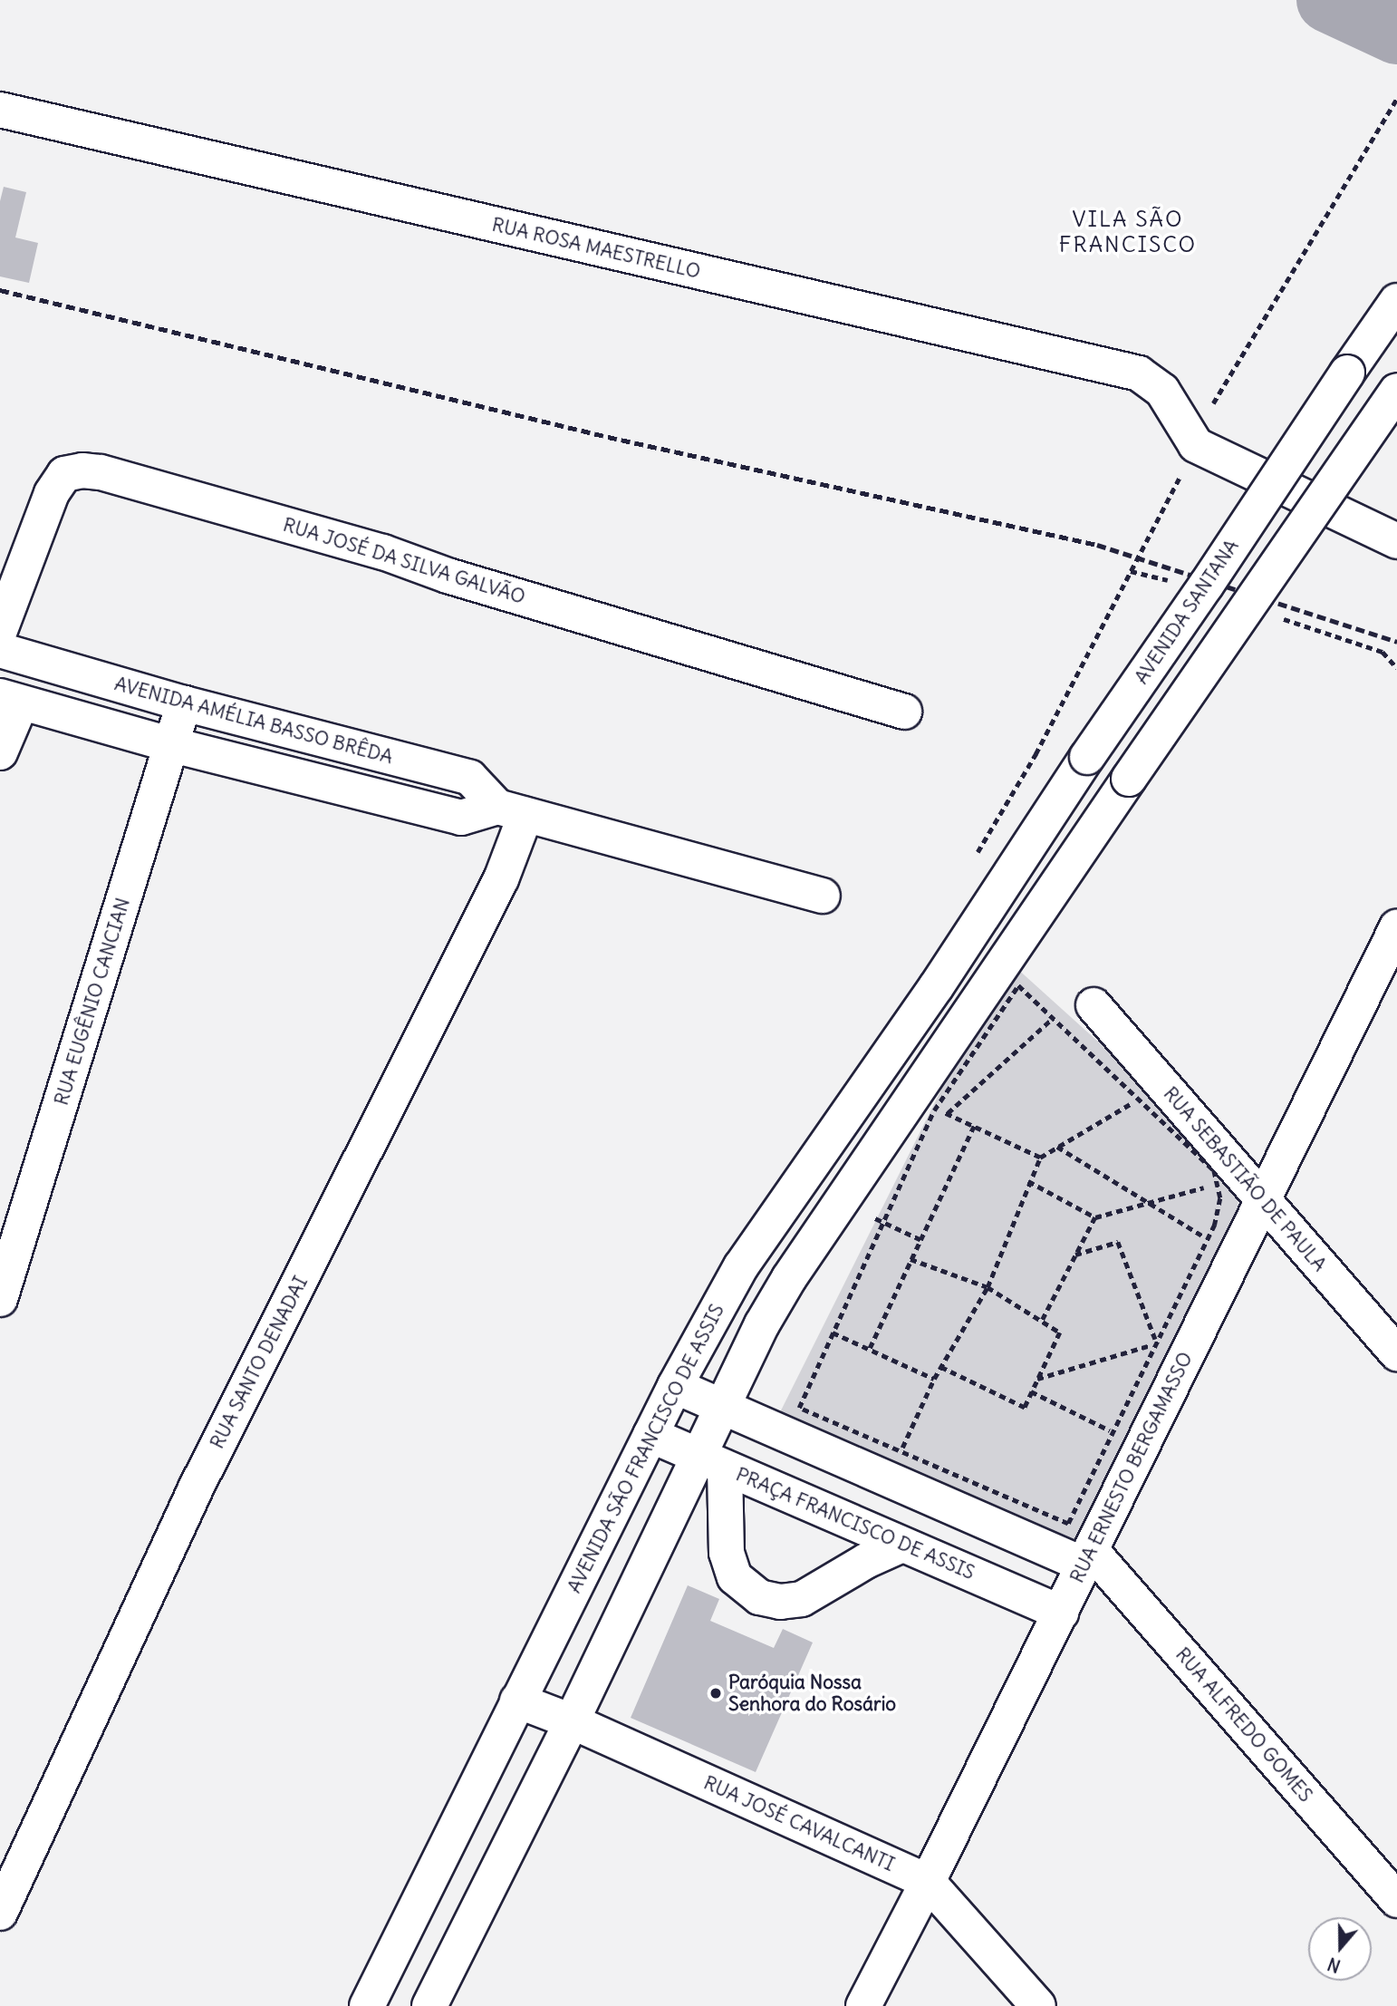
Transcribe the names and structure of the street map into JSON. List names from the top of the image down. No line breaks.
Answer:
{"streets":{"street":["RUA ROSA MAESTRELLO","RUA JOSÉ DA SILVA GALVÃO","AVENIDA SANTANA","AVENIDA AMÉLIA BASSO BRÊDA","RUA EUGÊNIO CANCIAN","RUA SEBASTIÃO DE PAULA","RUA SANTO DENADAI","AVENIDA SÃO FRANCISCO DE ASSIS","RUA ERNESTO BERGAMASSO","PRAÇA FRANCISCO DE ASSIS","RUA ALFREDO GOMES","RUA JOSÉ CAVALCANTI"]},"crossings":[["AVENIDA SANTANA","AVENIDA SÃO FRANCISCO DE ASSIS"],["AVENIDA AMÉLIA BASSO BRÊDA","RUA EUGÊNIO CANCIAN"],["AVENIDA AMÉLIA BASSO BRÊDA","RUA SANTO DENADAI"],["RUA SEBASTIÃO DE PAULA","RUA ERNESTO BERGAMASSO"],["AVENIDA SÃO FRANCISCO DE ASSIS","PRAÇA FRANCISCO DE ASSIS"],["AVENIDA SÃO FRANCISCO DE ASSIS","RUA JOSÉ CAVALCANTI"],["RUA ERNESTO BERGAMASSO","PRAÇA FRANCISCO DE ASSIS"],["RUA ERNESTO BERGAMASSO","RUA ALFREDO GOMES"],["RUA ERNESTO BERGAMASSO","RUA JOSÉ CAVALCANTI"]],"districts":["VILA SÃO FRANCISCO"],"places":["Paróquia Nossa Senhora do Rosário"],"north":"bottom"}
